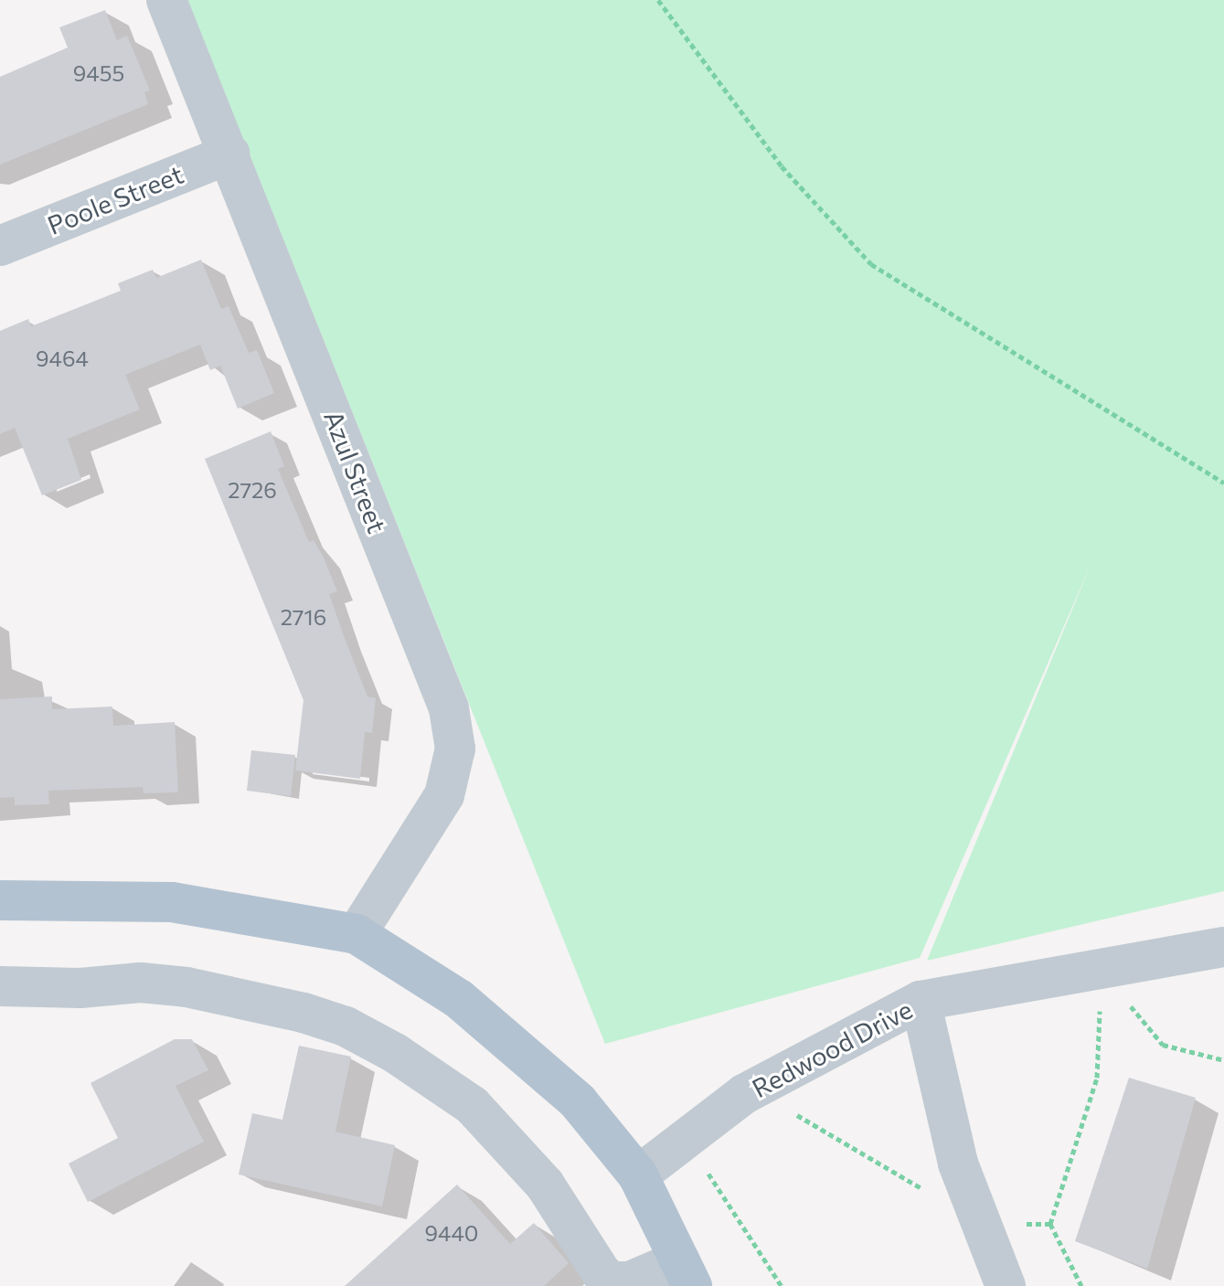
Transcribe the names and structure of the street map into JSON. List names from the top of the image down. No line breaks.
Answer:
{"streets":{"street":["Poole Street","Azul Street","Redwood Drive"]},"crossings":[["Poole Street","Azul Street"]],"house_numbers":["9455","9464","2726","2716","9440"]}
